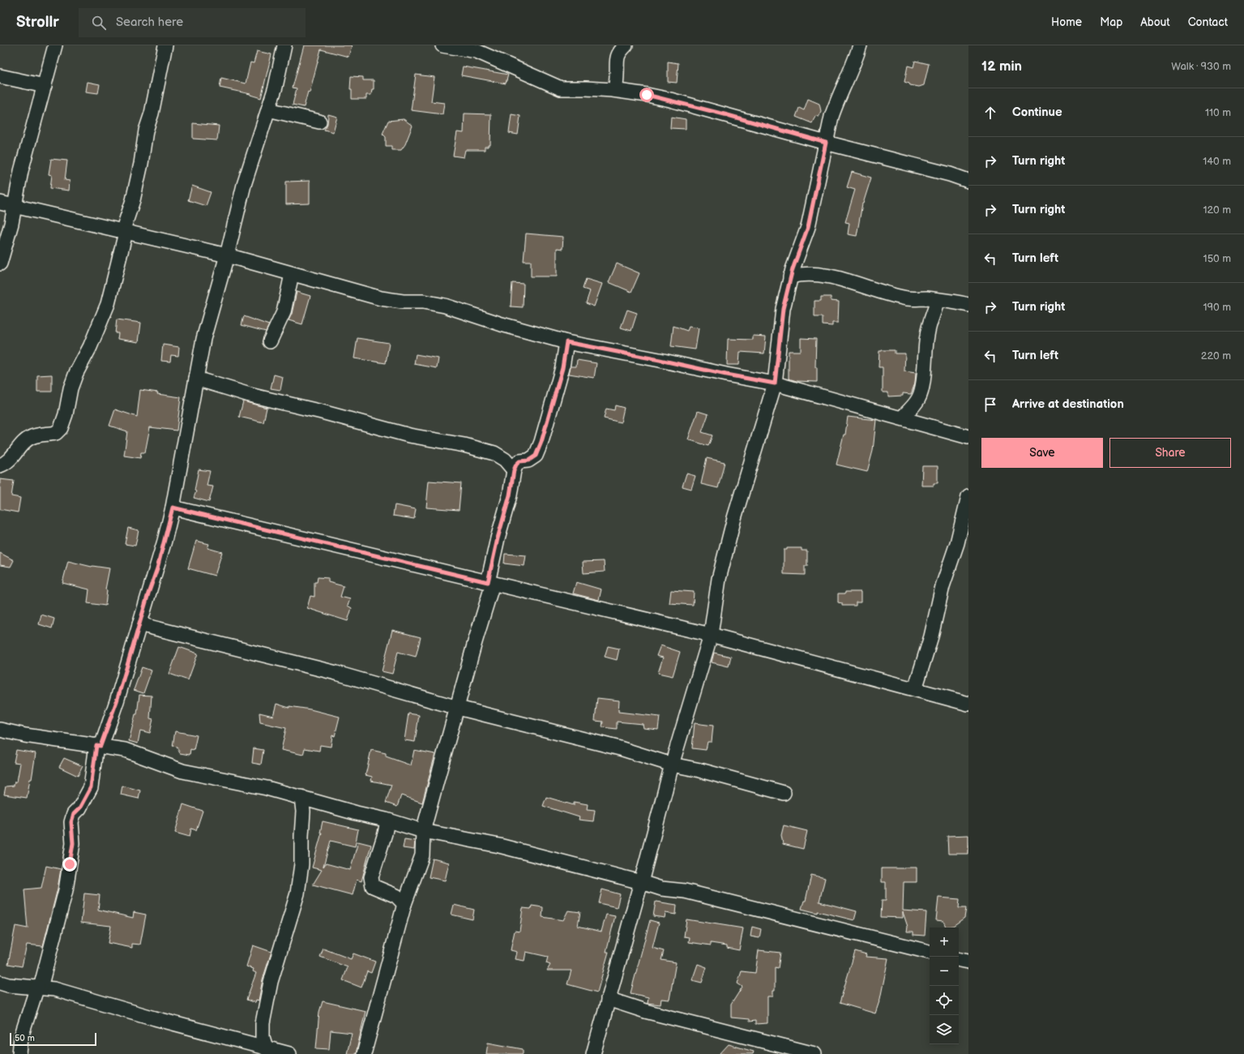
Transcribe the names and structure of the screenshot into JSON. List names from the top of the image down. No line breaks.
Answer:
{"scale_bar":"50 m","page":{"header":"Strollr","search":"Search here","nav":["Home","Map","About","Contact"],"heading":["12 min","Walk · 930 m"],"list":[["Continue","110 m"],["Turn right","140 m"],["Turn right","120 m"],["Turn left","150 m"],["Turn right","190 m"],["Turn left","220 m"],"Arrive at destination"],"buttons":["Save","Share"],"map_buttons":["+","−"],"scale":"50 m"}}
